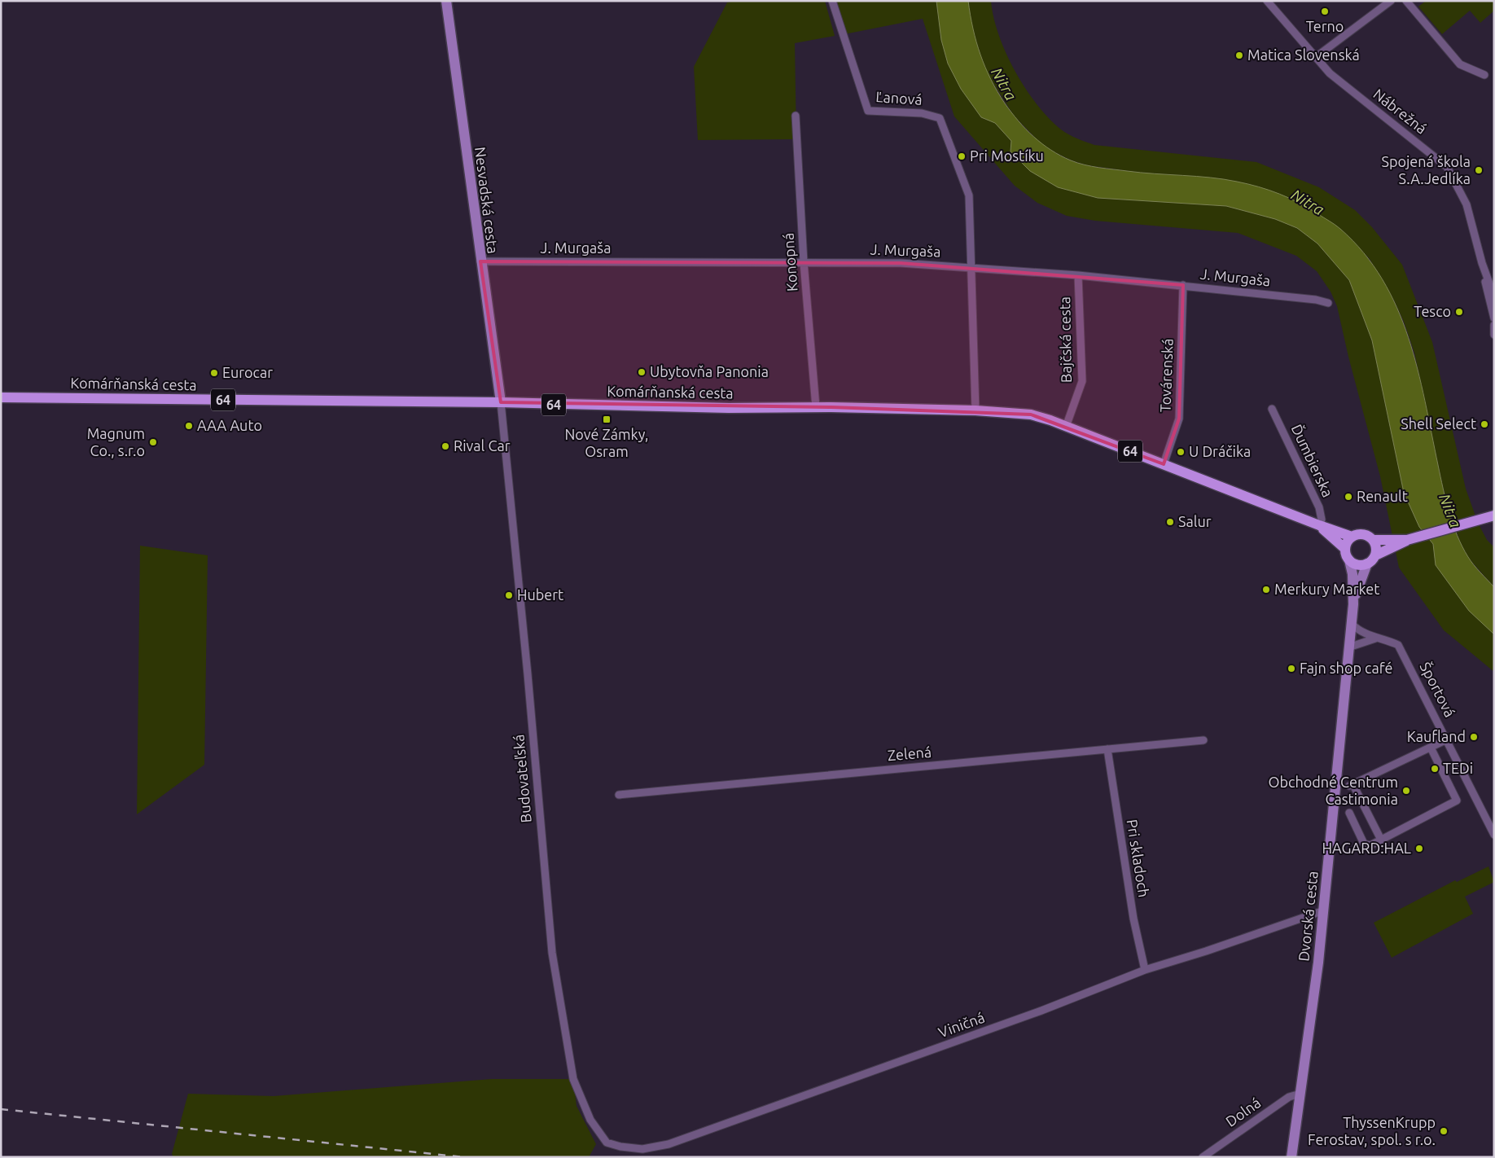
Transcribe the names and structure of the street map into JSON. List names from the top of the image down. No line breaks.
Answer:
{"streets":{"main road":["Komárňanská cesta","64"],"street":["Ľanová","Nábrežná","Nesvadská cesta","J. Murgaša","Konopná","Bajčská cesta","Továrenská","Ďumbierska","Športová","Zelená","Budovateľská","Pri skladoch","Dvorská cesta","Viničná","Dolná"]},"crossings":[["Ľanová","J. Murgaša"],["Ľanová","Komárňanská cesta"],["Nesvadská cesta","J. Murgaša"],["Nesvadská cesta","Komárňanská cesta"],["Nesvadská cesta","Budovateľská"],["J. Murgaša","Konopná"],["J. Murgaša","Bajčská cesta"],["J. Murgaša","Továrenská"],["Konopná","Komárňanská cesta"],["Bajčská cesta","Komárňanská cesta"],["Továrenská","Komárňanská cesta"],["Komárňanská cesta","64"],["Komárňanská cesta","Ďumbierska"],["Komárňanská cesta","Budovateľská"],["Komárňanská cesta","Dvorská cesta"],["64","Dvorská cesta"],["Športová","Dvorská cesta"],["Zelená","Pri skladoch"],["Budovateľská","Viničná"],["Pri skladoch","Viničná"],["Dvorská cesta","Viničná"],["Dvorská cesta","Dolná"]],"water":["Nitra"],"places":{"other":["Terno","Matica Slovenská","Pri Mostíku","Spojená škola S.A.Jedlíka","Tesco","Ubytovňa Panonia","Eurocar","Shell Select","AAA Auto","Magnum Co., s.r.o","Rival Car","U Dráčika","Renault","Salur","Merkury Market","Hubert","Fajn shop café","Kaufland","TEDi","Obchodné Centrum Castimonia","HAGARD:HAL","ThyssenKrupp Ferostav, spol. s r.o."],"transit":["Nové Zámky, Osram"]}}
